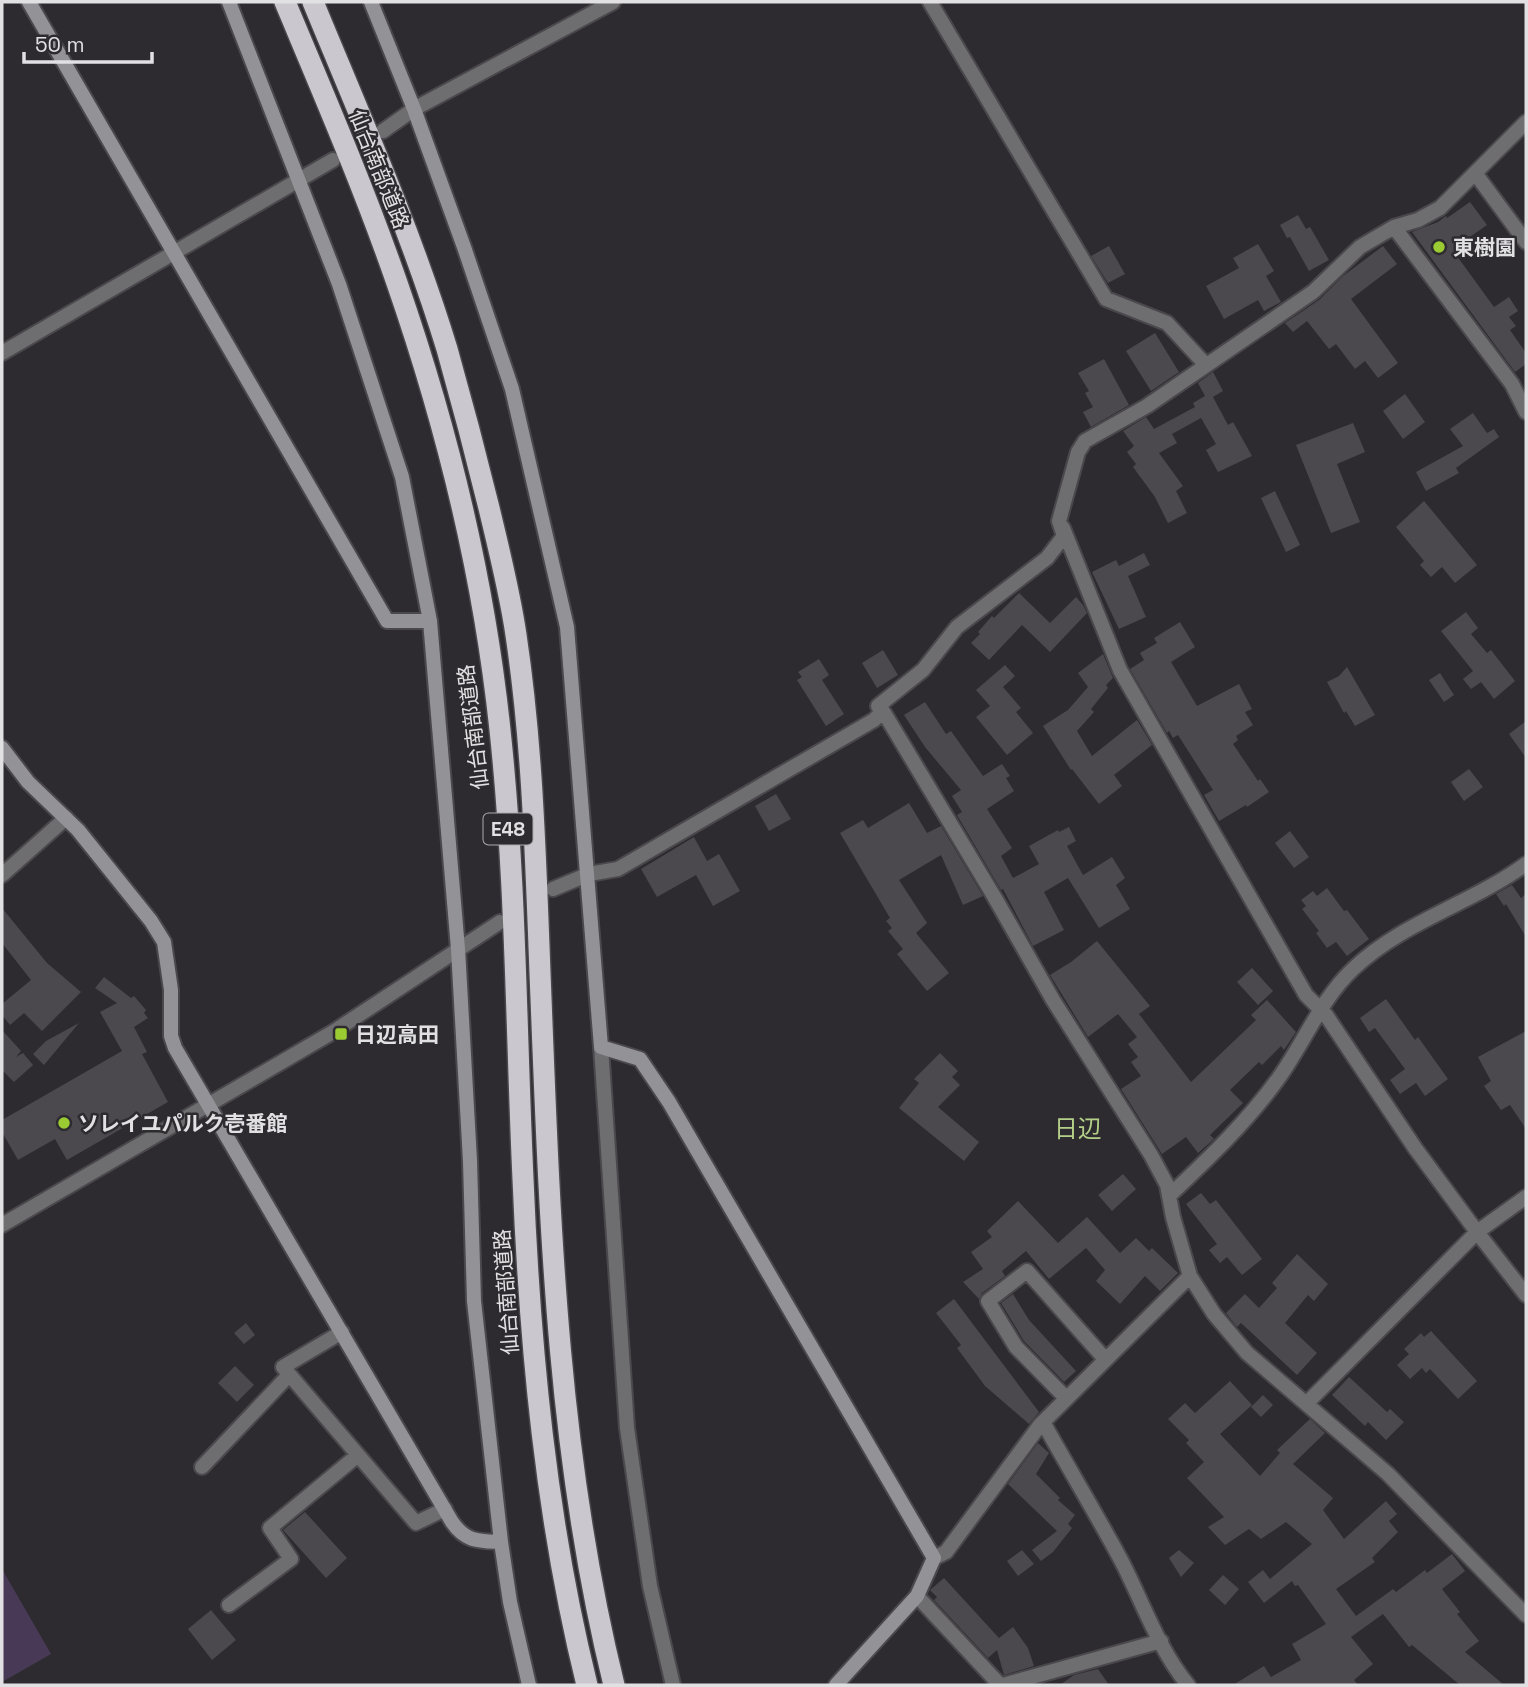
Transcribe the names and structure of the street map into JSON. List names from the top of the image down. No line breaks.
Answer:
{"streets":{"highway":["仙台南部道路","E48"]},"districts":["日辺"],"places":{"other":["東樹園","ソレイユパルク壱番館"],"transit":["日辺高田"]},"scale_bar":"50 m"}
